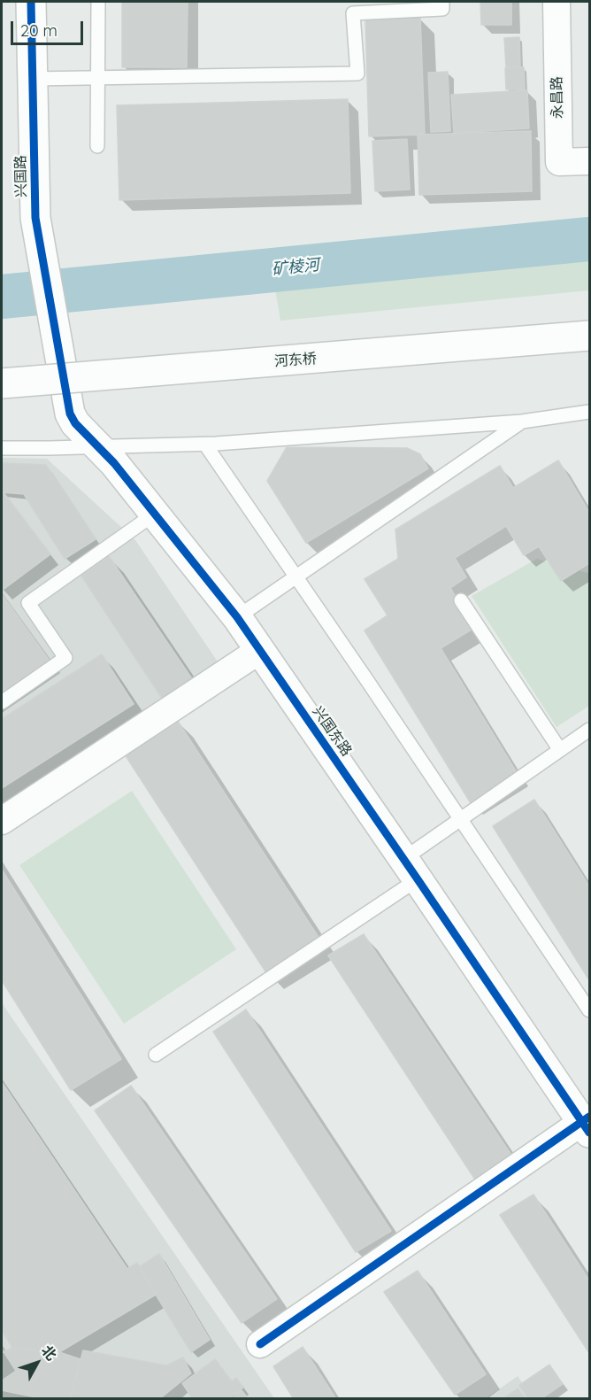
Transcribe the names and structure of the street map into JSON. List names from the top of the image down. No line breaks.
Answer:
{"streets":{"main road":["兴国路","河东桥","兴国东路"],"street":["永昌路"]},"crossings":[["兴国路","兴国东路"]],"water":["矿棱河"],"scale_bar":"20 m","north":"top right"}
